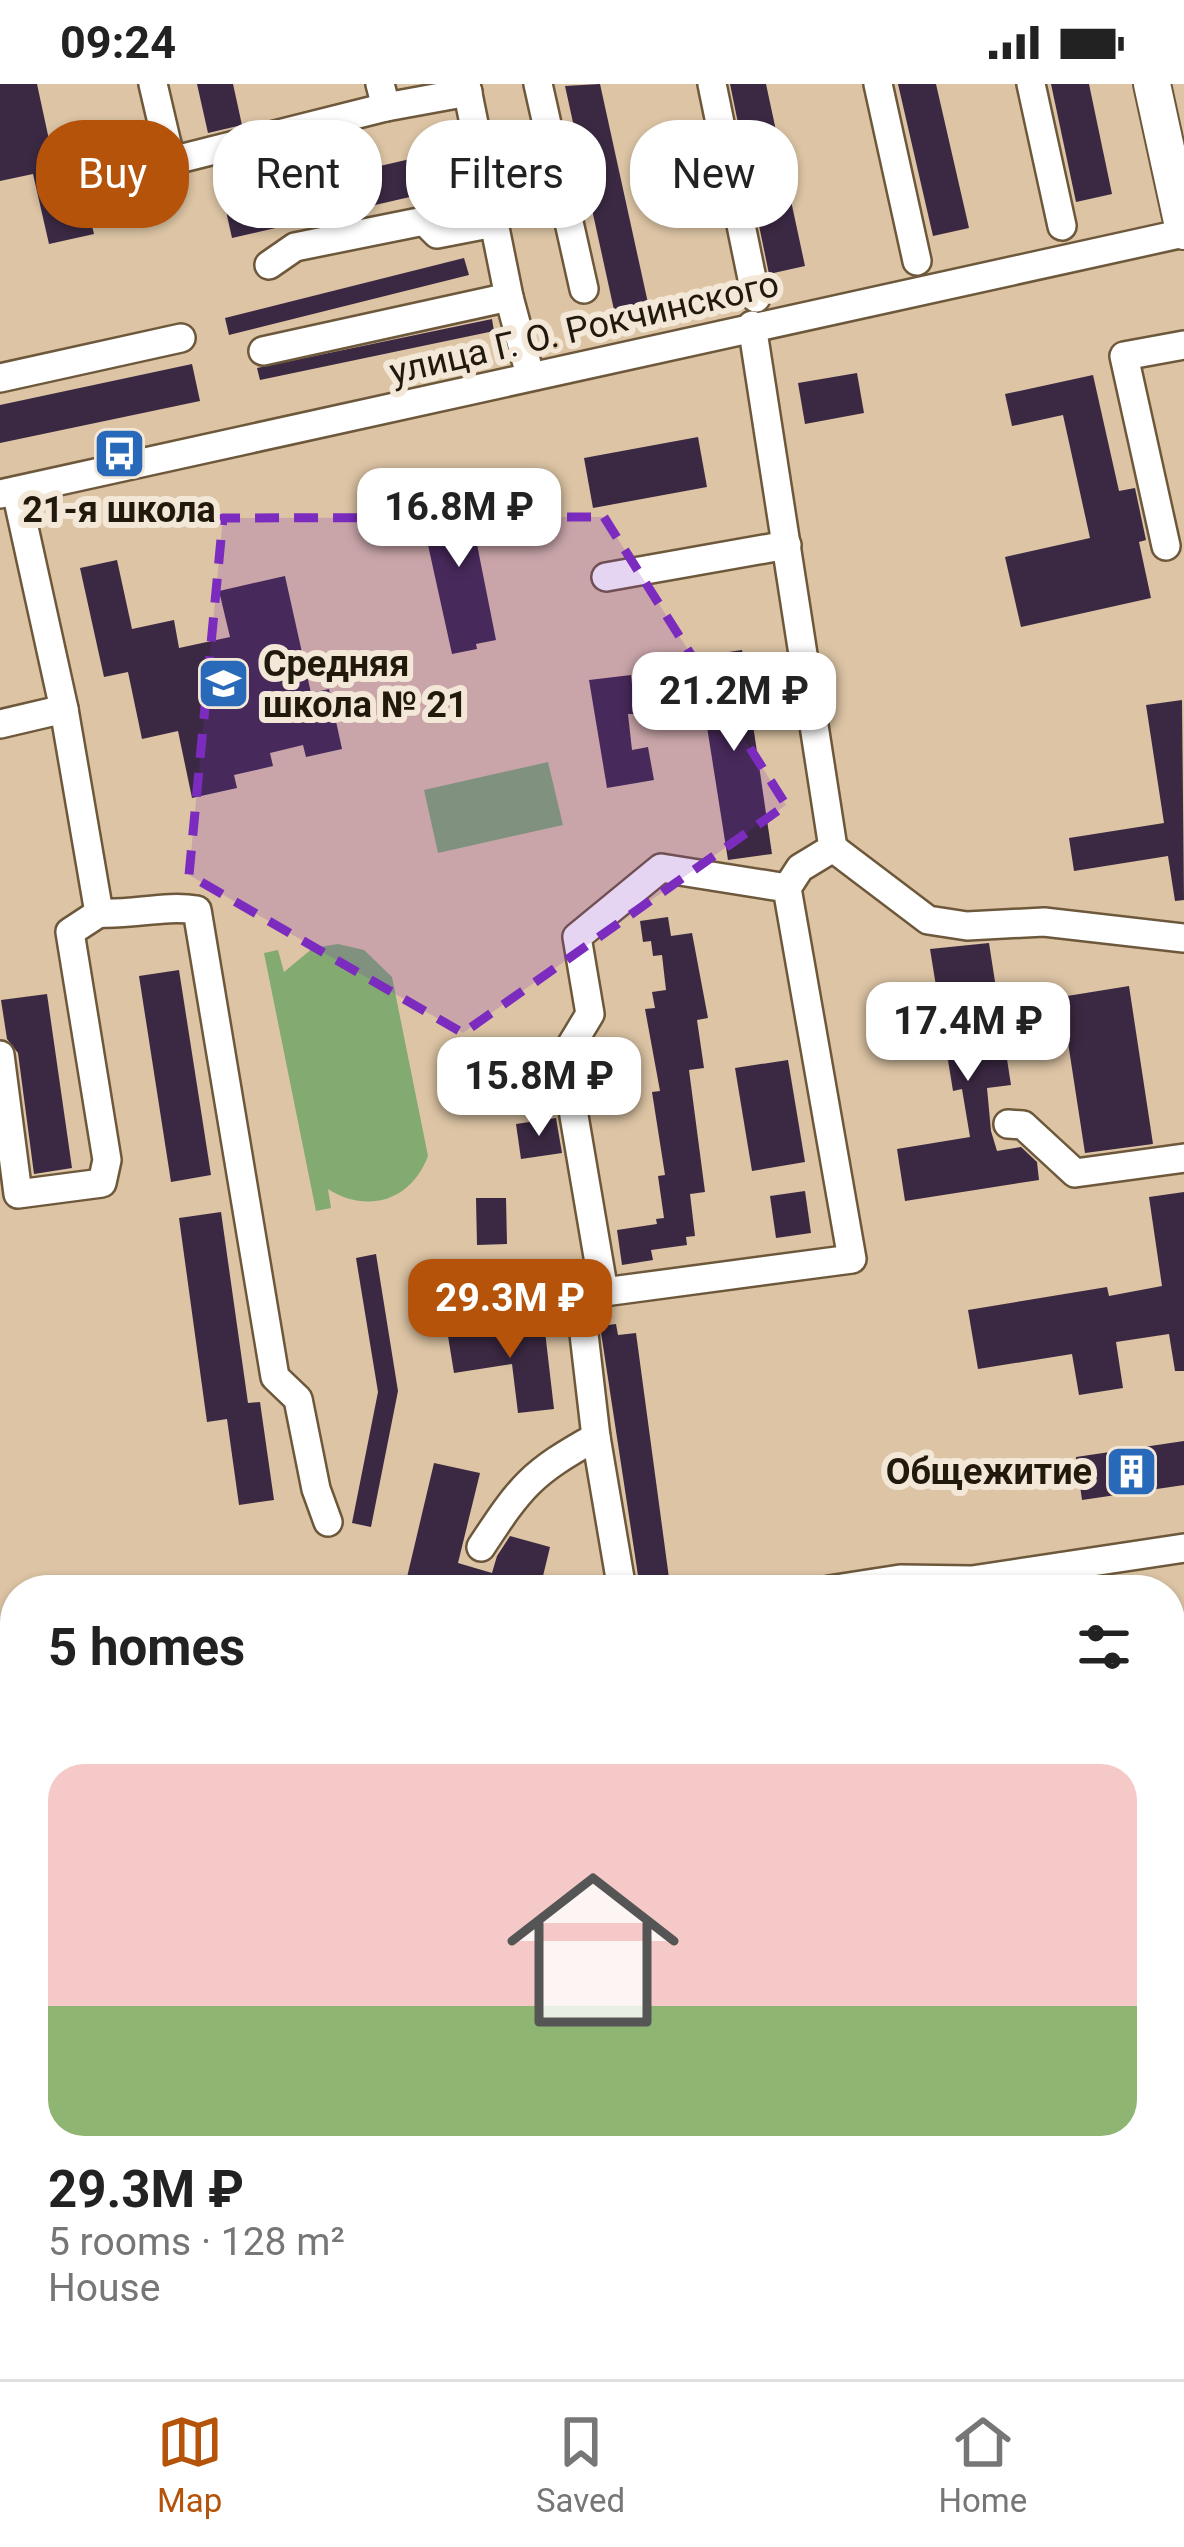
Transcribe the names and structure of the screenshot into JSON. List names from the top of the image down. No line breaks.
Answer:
{"streets":{"street":["улица Г. О. Рокчинского"]},"places":{"bus stop":["21-я школа"],"school or university":["Средняя школа № 21"],"building":["Общежитие"]},"page":{"status":"09:24","chip":["Buy","Rent","Filters","New"],"price":["16.8M ₽","21.2M ₽","17.4M ₽","15.8M ₽","29.3M ₽"],"heading":"5 homes","list":[{"name":"29.3M ₽","note":"5 rooms · 128 m² · House"}],"tabs":["Map","Saved","Home"]}}
